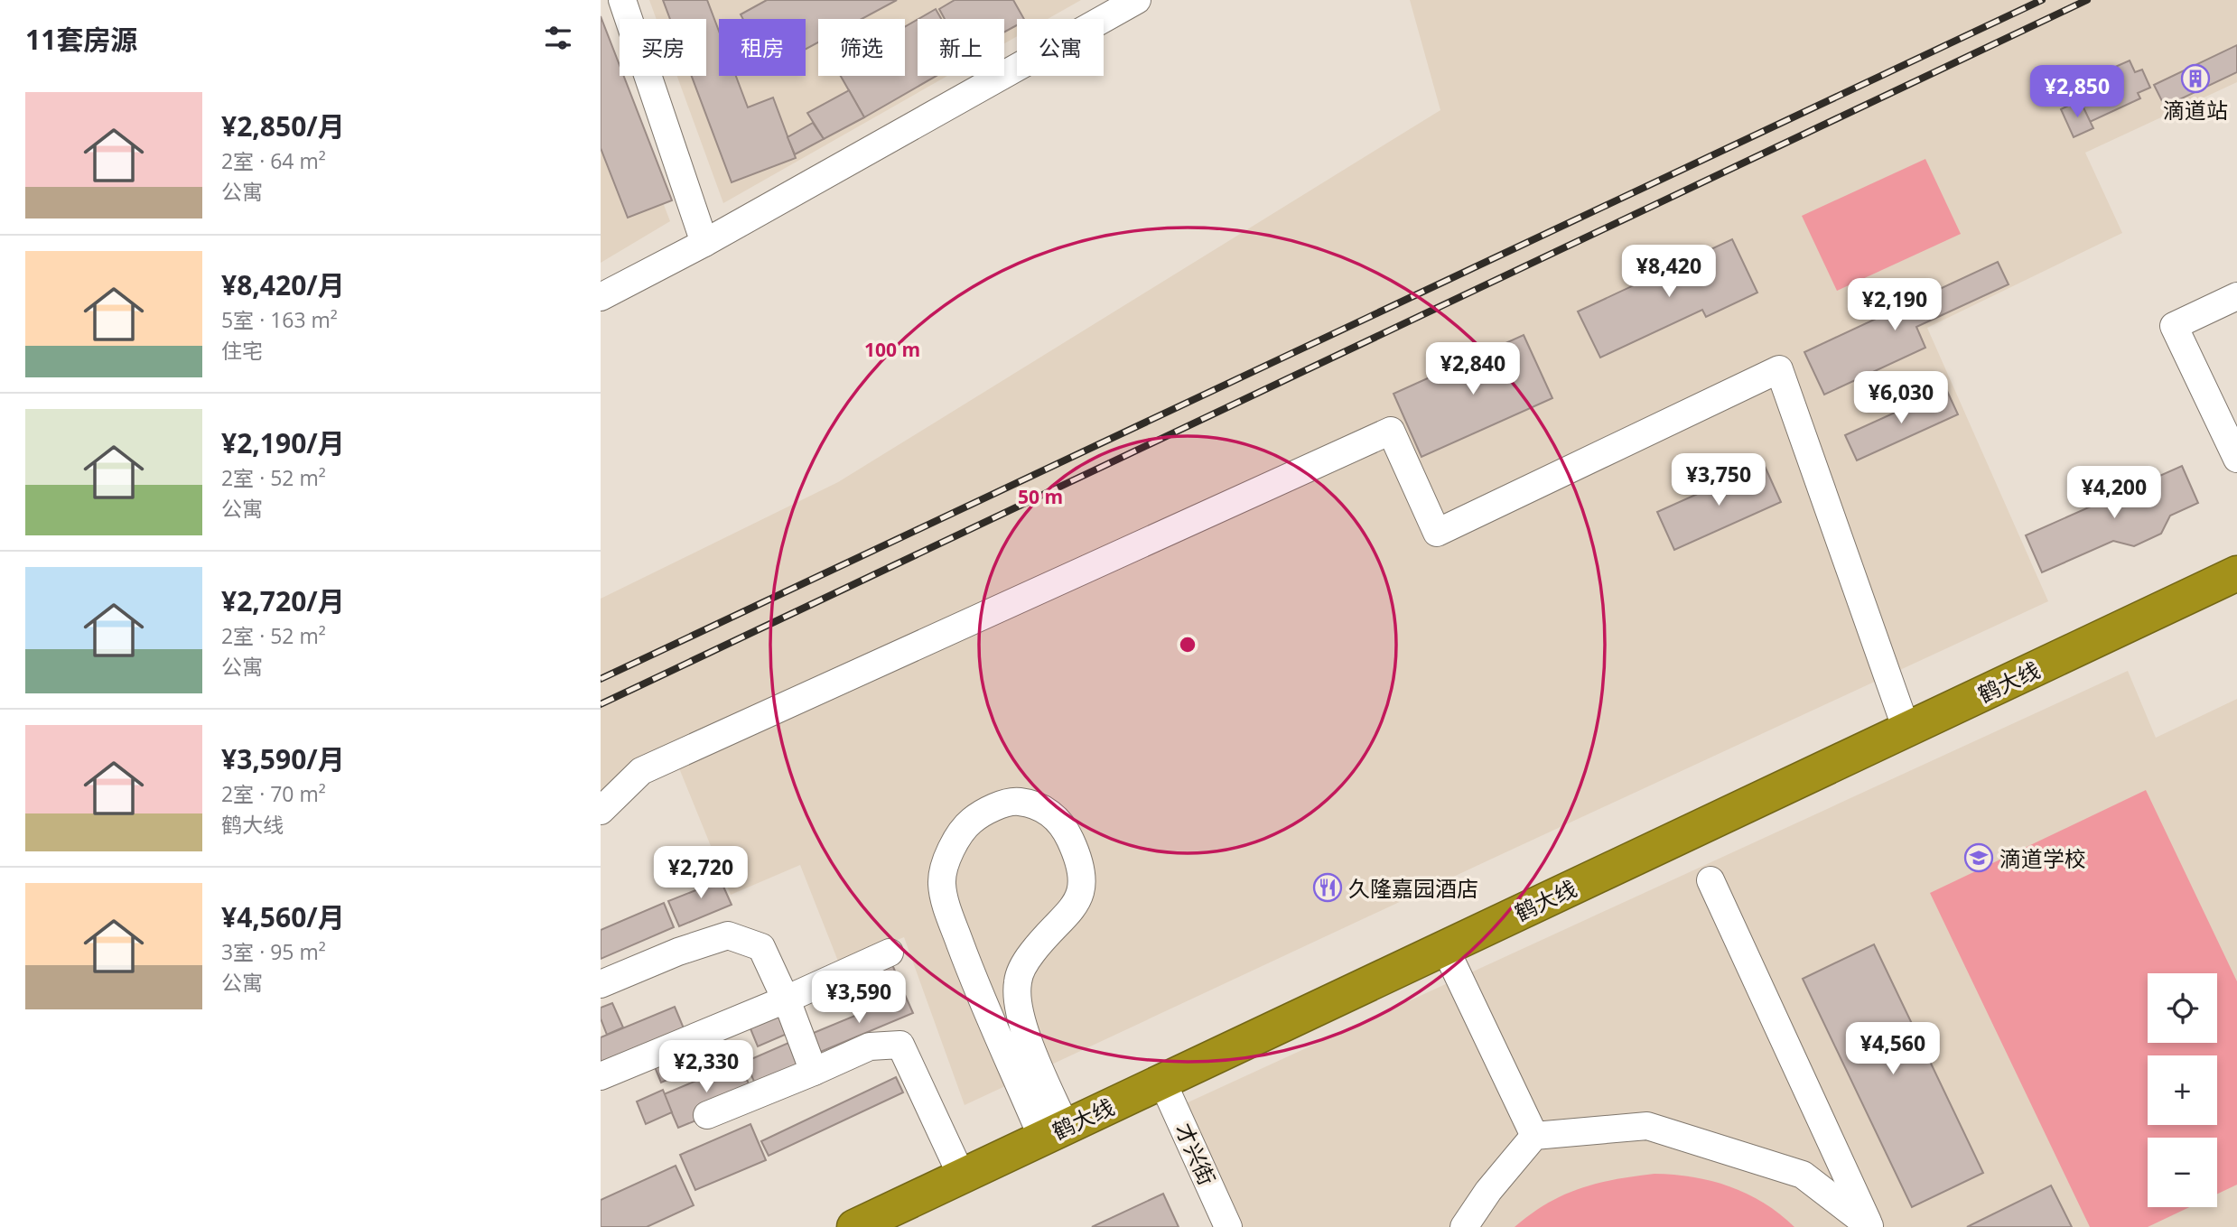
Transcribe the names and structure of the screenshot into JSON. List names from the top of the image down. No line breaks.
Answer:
{"streets":{"highway":["鹤大线"],"street":["才兴街"]},"crossings":[["鹤大线","才兴街"]],"places":{"building":["滴道站"],"school or university":["滴道学校"],"restaurant":["久隆嘉园酒店"]},"page":{"heading":"11套房源","chip":["买房","租房","筛选","新上","公寓"],"price":["¥2,850","¥8,420","¥2,190","¥2,840","¥6,030","¥3,750","¥4,200","¥2,720","¥3,590","¥4,560","¥2,330"],"list":[{"name":"¥2,850/月","note":"2室 · 64 m² · 公寓"},{"name":"¥8,420/月","note":"5室 · 163 m² · 住宅"},{"name":"¥2,190/月","note":"2室 · 52 m² · 公寓"},{"name":"¥2,720/月","note":"2室 · 52 m² · 公寓"},{"name":"¥3,590/月","note":"2室 · 70 m² · 鹤大线"},{"name":"¥4,560/月","note":"3室 · 95 m² · 公寓"}],"map_buttons":["+","−"]},"rings":["100 m","50 m"]}
